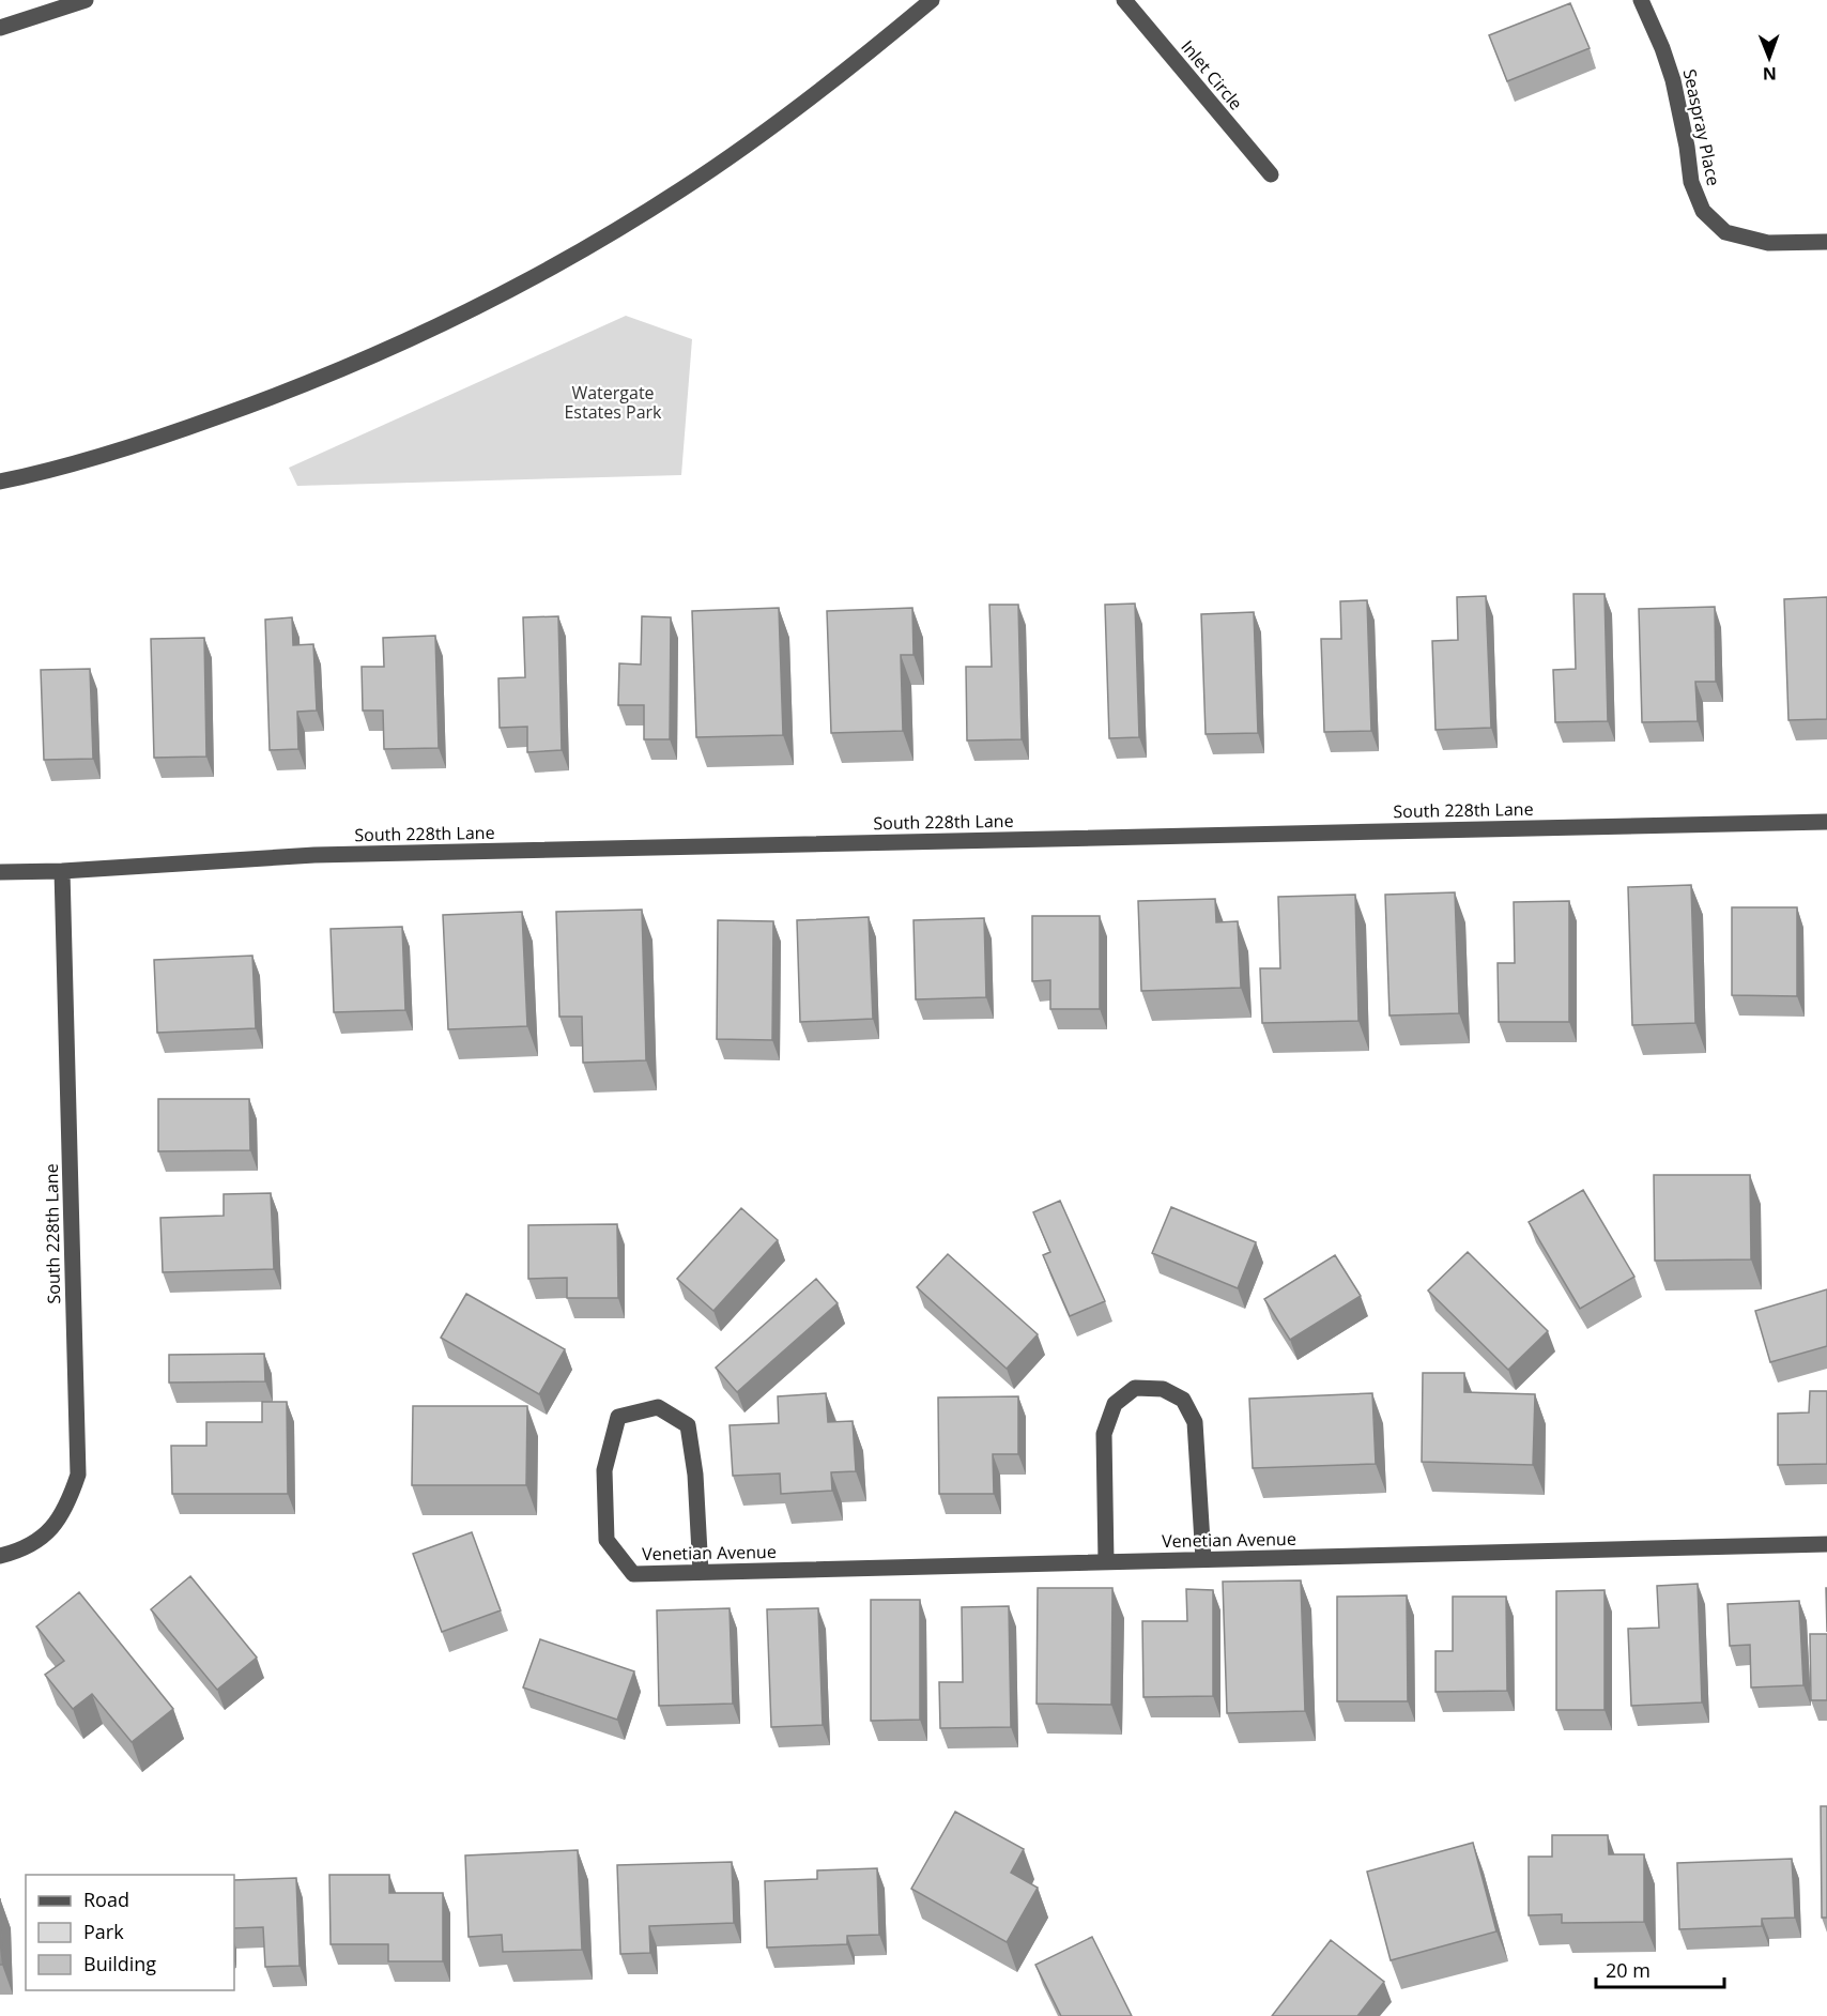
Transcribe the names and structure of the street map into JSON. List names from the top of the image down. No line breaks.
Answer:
{"streets":{"street":["Inlet Circle","Seaspray Place","South 228th Lane","Venetian Avenue"]},"parks":["Watergate Estates Park"],"legend":["Road","Park","Building"],"scale_bar":"20 m","north":"bottom"}
